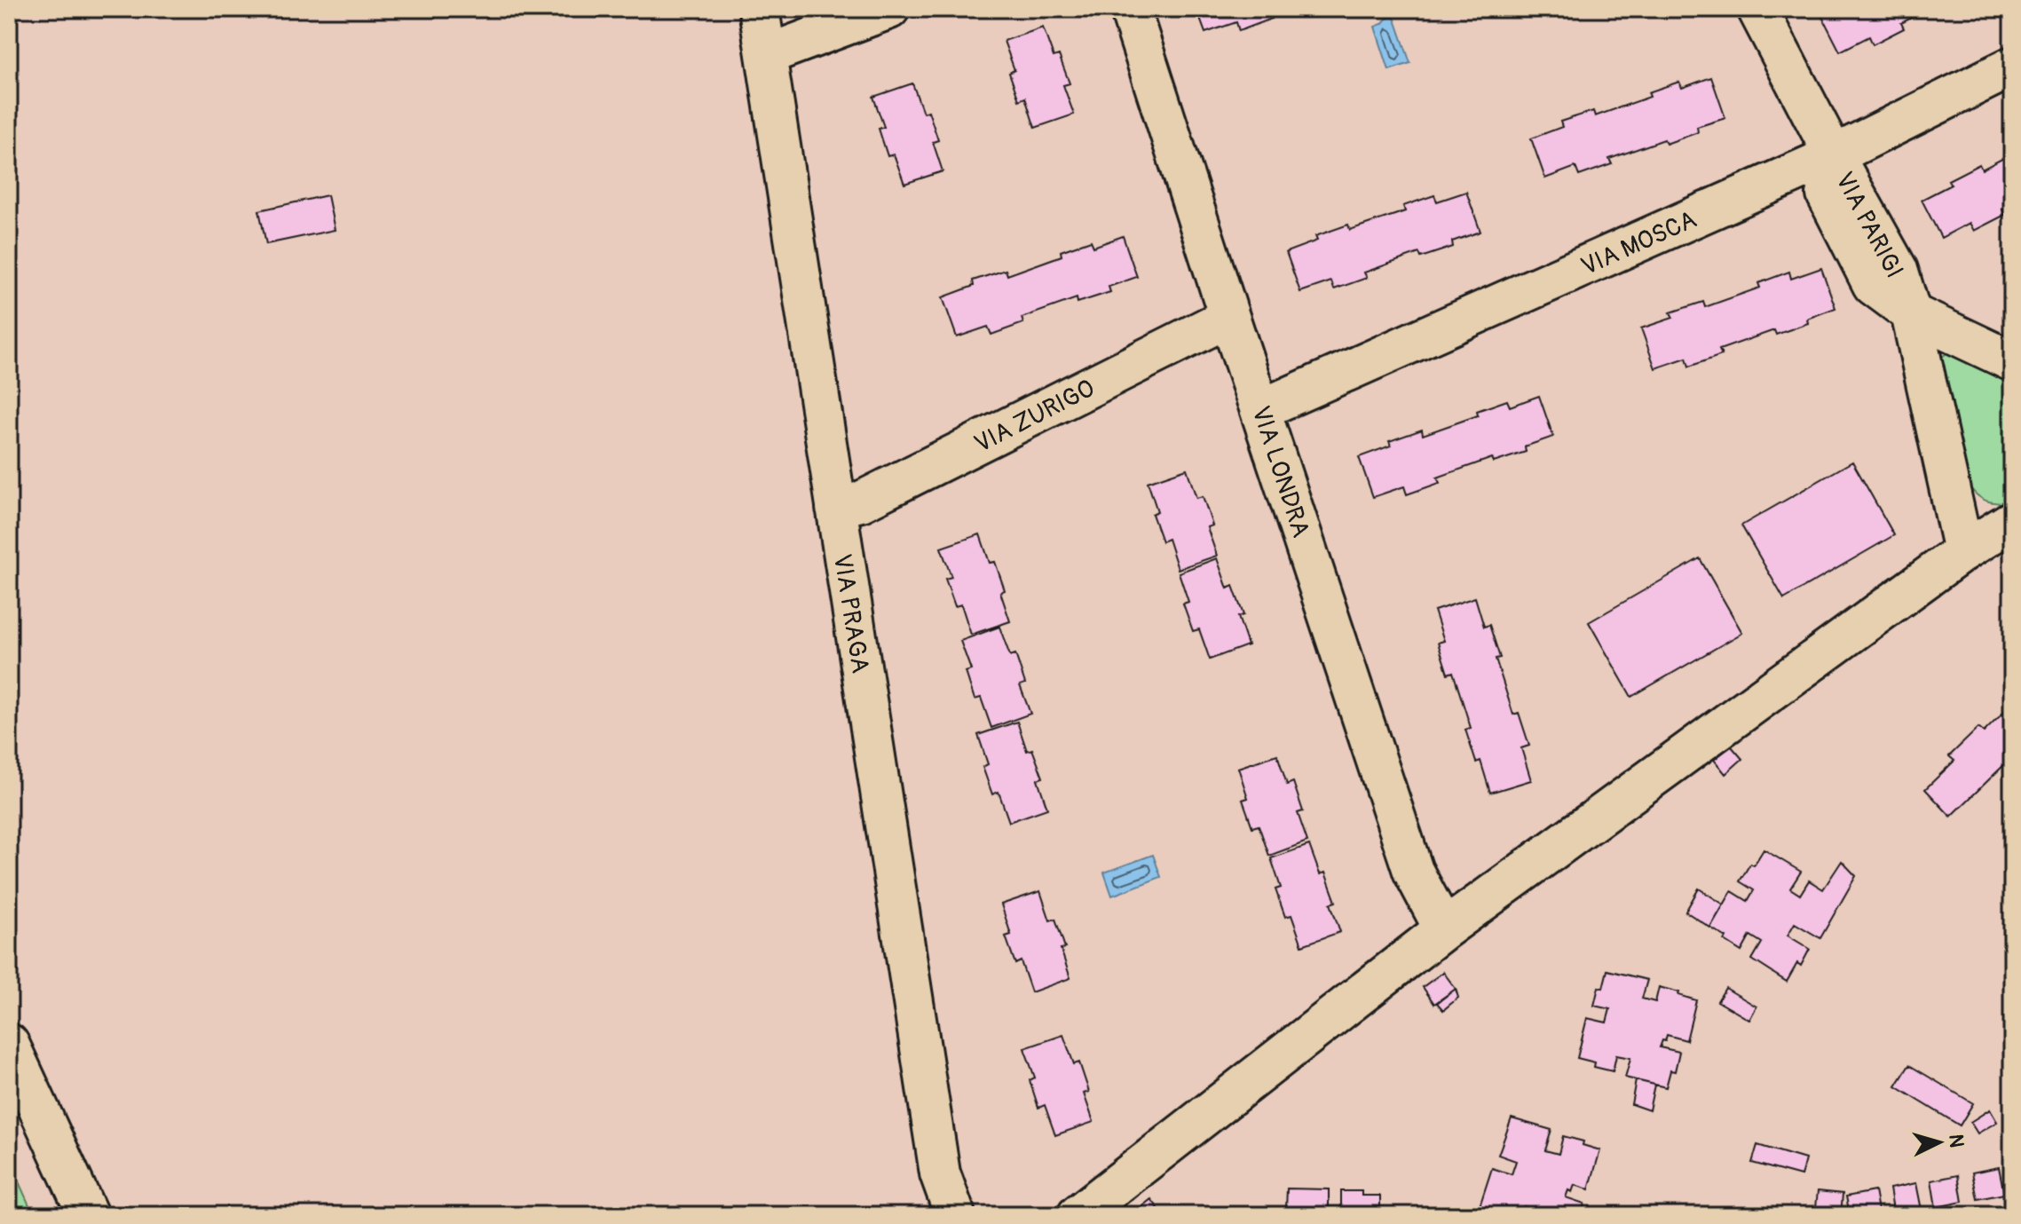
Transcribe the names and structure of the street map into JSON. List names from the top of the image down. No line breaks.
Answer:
{"streets":{"street":["VIA PARIGI","VIA MOSCA","VIA ZURIGO","VIA LONDRA","VIA PRAGA"]},"crossings":[["VIA PARIGI","VIA MOSCA"],["VIA MOSCA","VIA LONDRA"],["VIA ZURIGO","VIA LONDRA"],["VIA ZURIGO","VIA PRAGA"]],"north":"right"}
